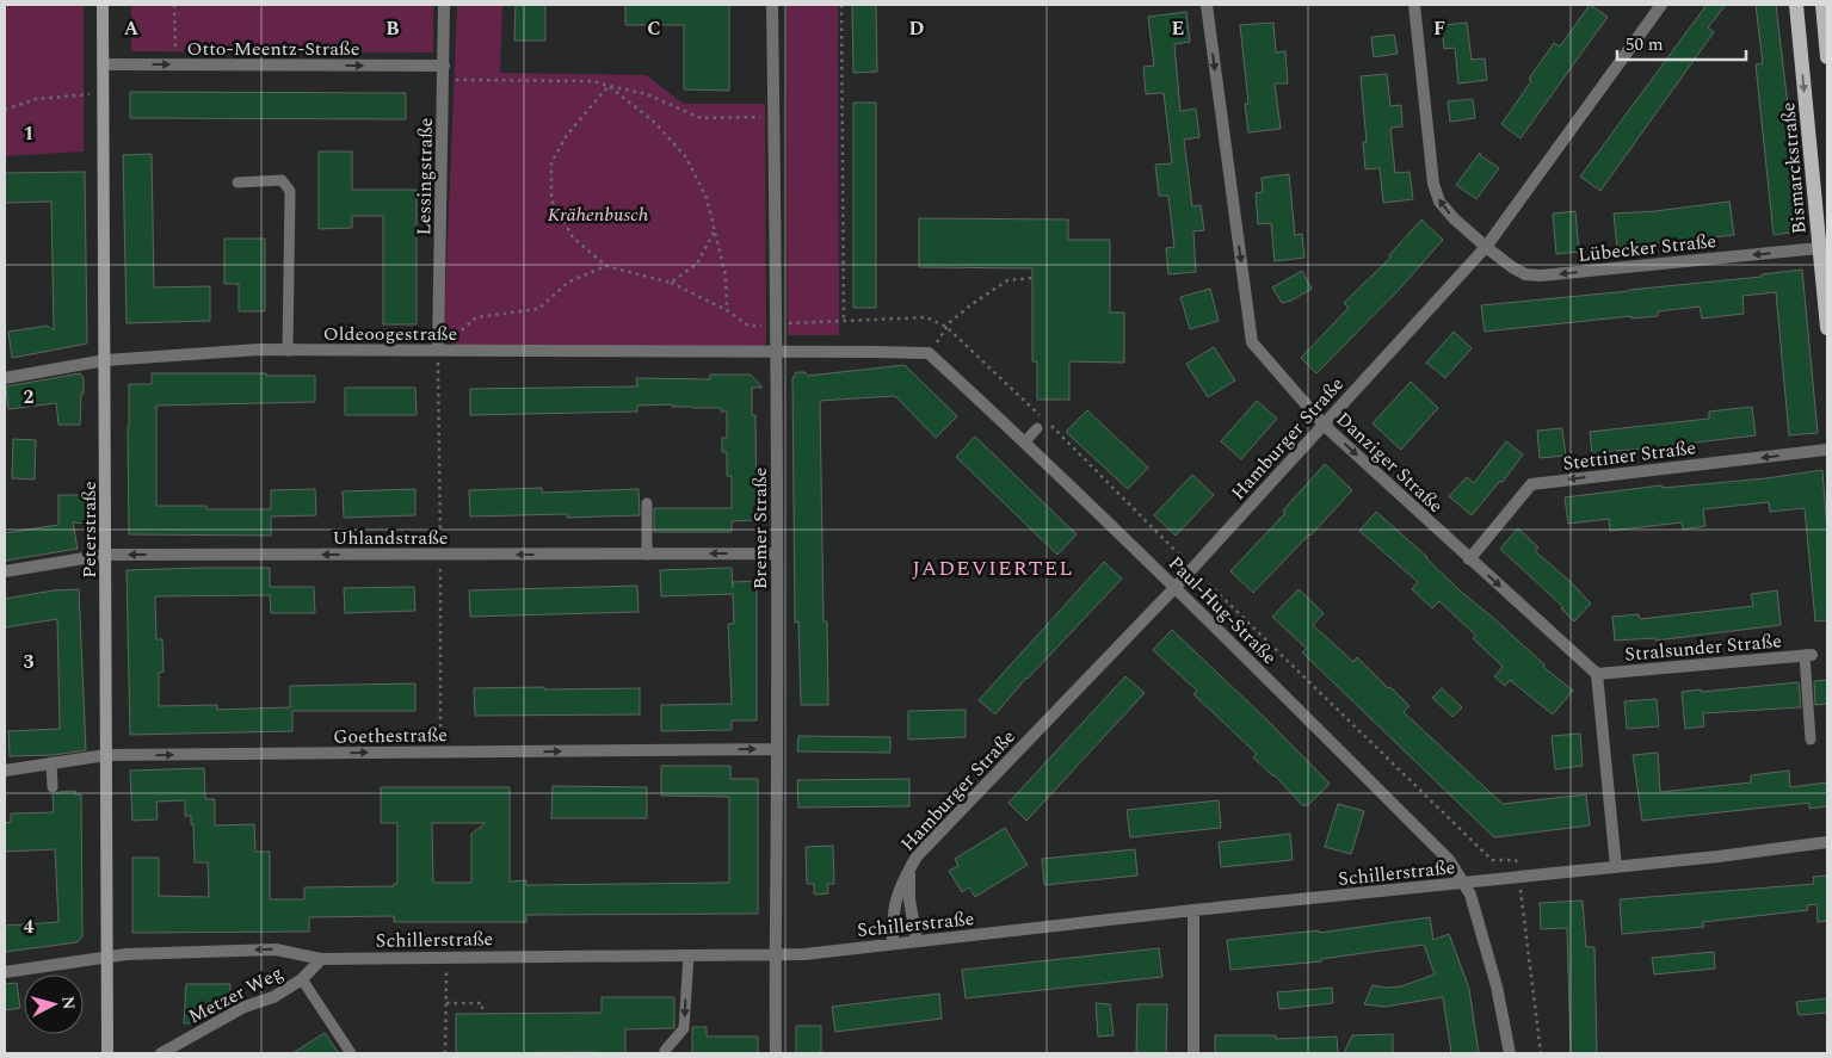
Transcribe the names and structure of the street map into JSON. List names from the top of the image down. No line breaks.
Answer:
{"streets":{"main road":["Bismarckstraße","Peterstraße"],"street":["Otto-Meentz-Straße","Lessingstraße","Lübecker Straße","Oldeoogestraße","Hamburger Straße","Stettiner Straße","Danziger Straße","Bremer Straße","Uhlandstraße","Paul-Hug-Straße","Stralsunder Straße","Goethestraße","Schillerstraße","Metzer Weg"]},"crossings":[["Otto-Meentz-Straße","Lessingstraße"],["Otto-Meentz-Straße","Peterstraße"],["Bismarckstraße","Lübecker Straße"],["Lessingstraße","Oldeoogestraße"],["Lübecker Straße","Hamburger Straße"],["Oldeoogestraße","Bremer Straße"],["Oldeoogestraße","Peterstraße"],["Hamburger Straße","Danziger Straße"],["Hamburger Straße","Paul-Hug-Straße"],["Hamburger Straße","Schillerstraße"],["Stettiner Straße","Danziger Straße"],["Danziger Straße","Stralsunder Straße"],["Bremer Straße","Uhlandstraße"],["Bremer Straße","Goethestraße"],["Bremer Straße","Schillerstraße"],["Peterstraße","Uhlandstraße"],["Peterstraße","Goethestraße"],["Peterstraße","Schillerstraße"],["Paul-Hug-Straße","Schillerstraße"],["Schillerstraße","Metzer Weg"]],"one_way":["Otto-Meentz-Straße","Bismarckstraße","Stettiner Straße","Danziger Straße","Uhlandstraße","Goethestraße"],"districts":["JADEVIERTEL"],"parks":["Krähenbusch"],"scale_bar":"50 m","north":"right","grid":{"columns":["A","B","C","D","E","F"],"rows":["1","2","3","4"]}}
